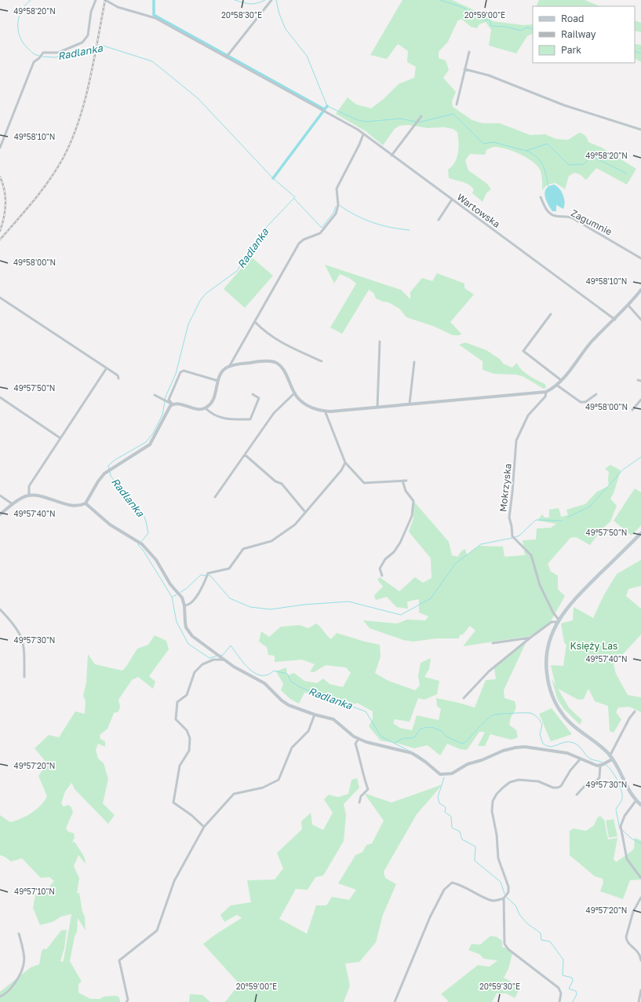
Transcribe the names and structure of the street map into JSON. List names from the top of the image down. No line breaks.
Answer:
{"streets":{"street":["Wartowska","Zagumnie","Mokrzyska"]},"water":["Radlanka"],"parks":["Księży Las"],"legend":["Road","Railway","Park"],"coordinates":["49°58'20\"N","20°58'30\"E","20°59'00\"E","49°58'10\"N","49°58'00\"N","49°57'50\"N","49°57'40\"N","49°57'30\"N","49°57'20\"N","49°57'10\"N","20°59'30\"E"]}
